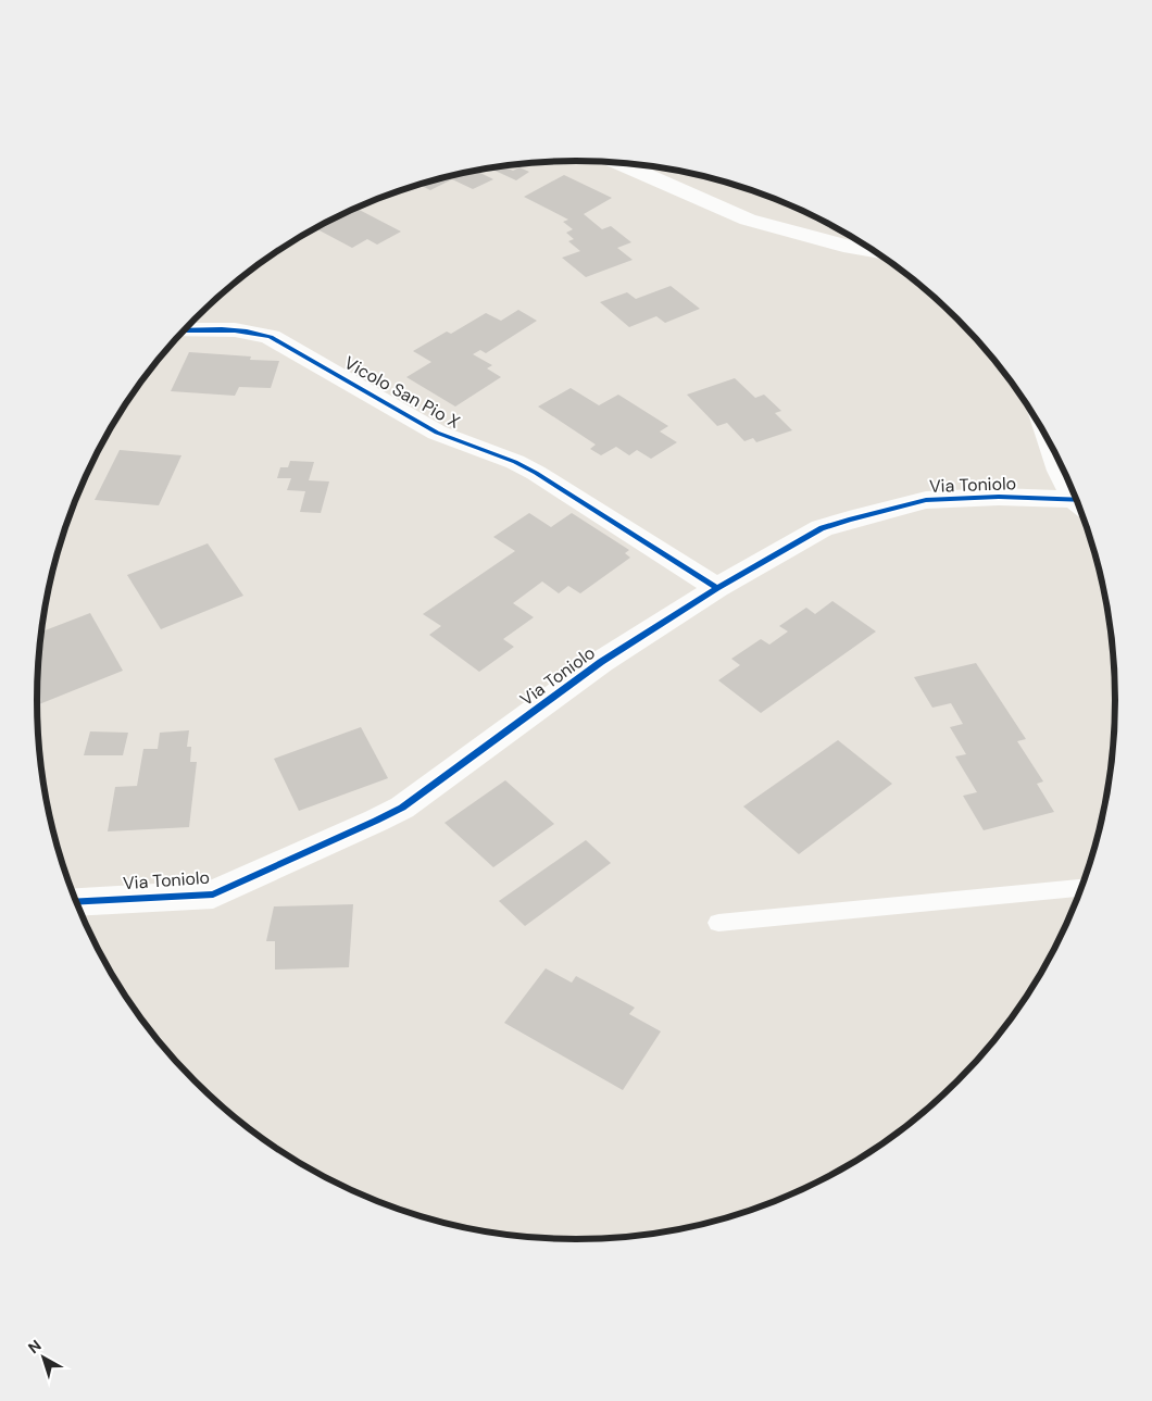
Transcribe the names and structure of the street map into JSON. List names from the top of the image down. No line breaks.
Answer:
{"streets":{"street":["Vicolo San Pio X","Via Toniolo"]},"crossings":[["Vicolo San Pio X","Via Toniolo"]],"north":"top left"}
